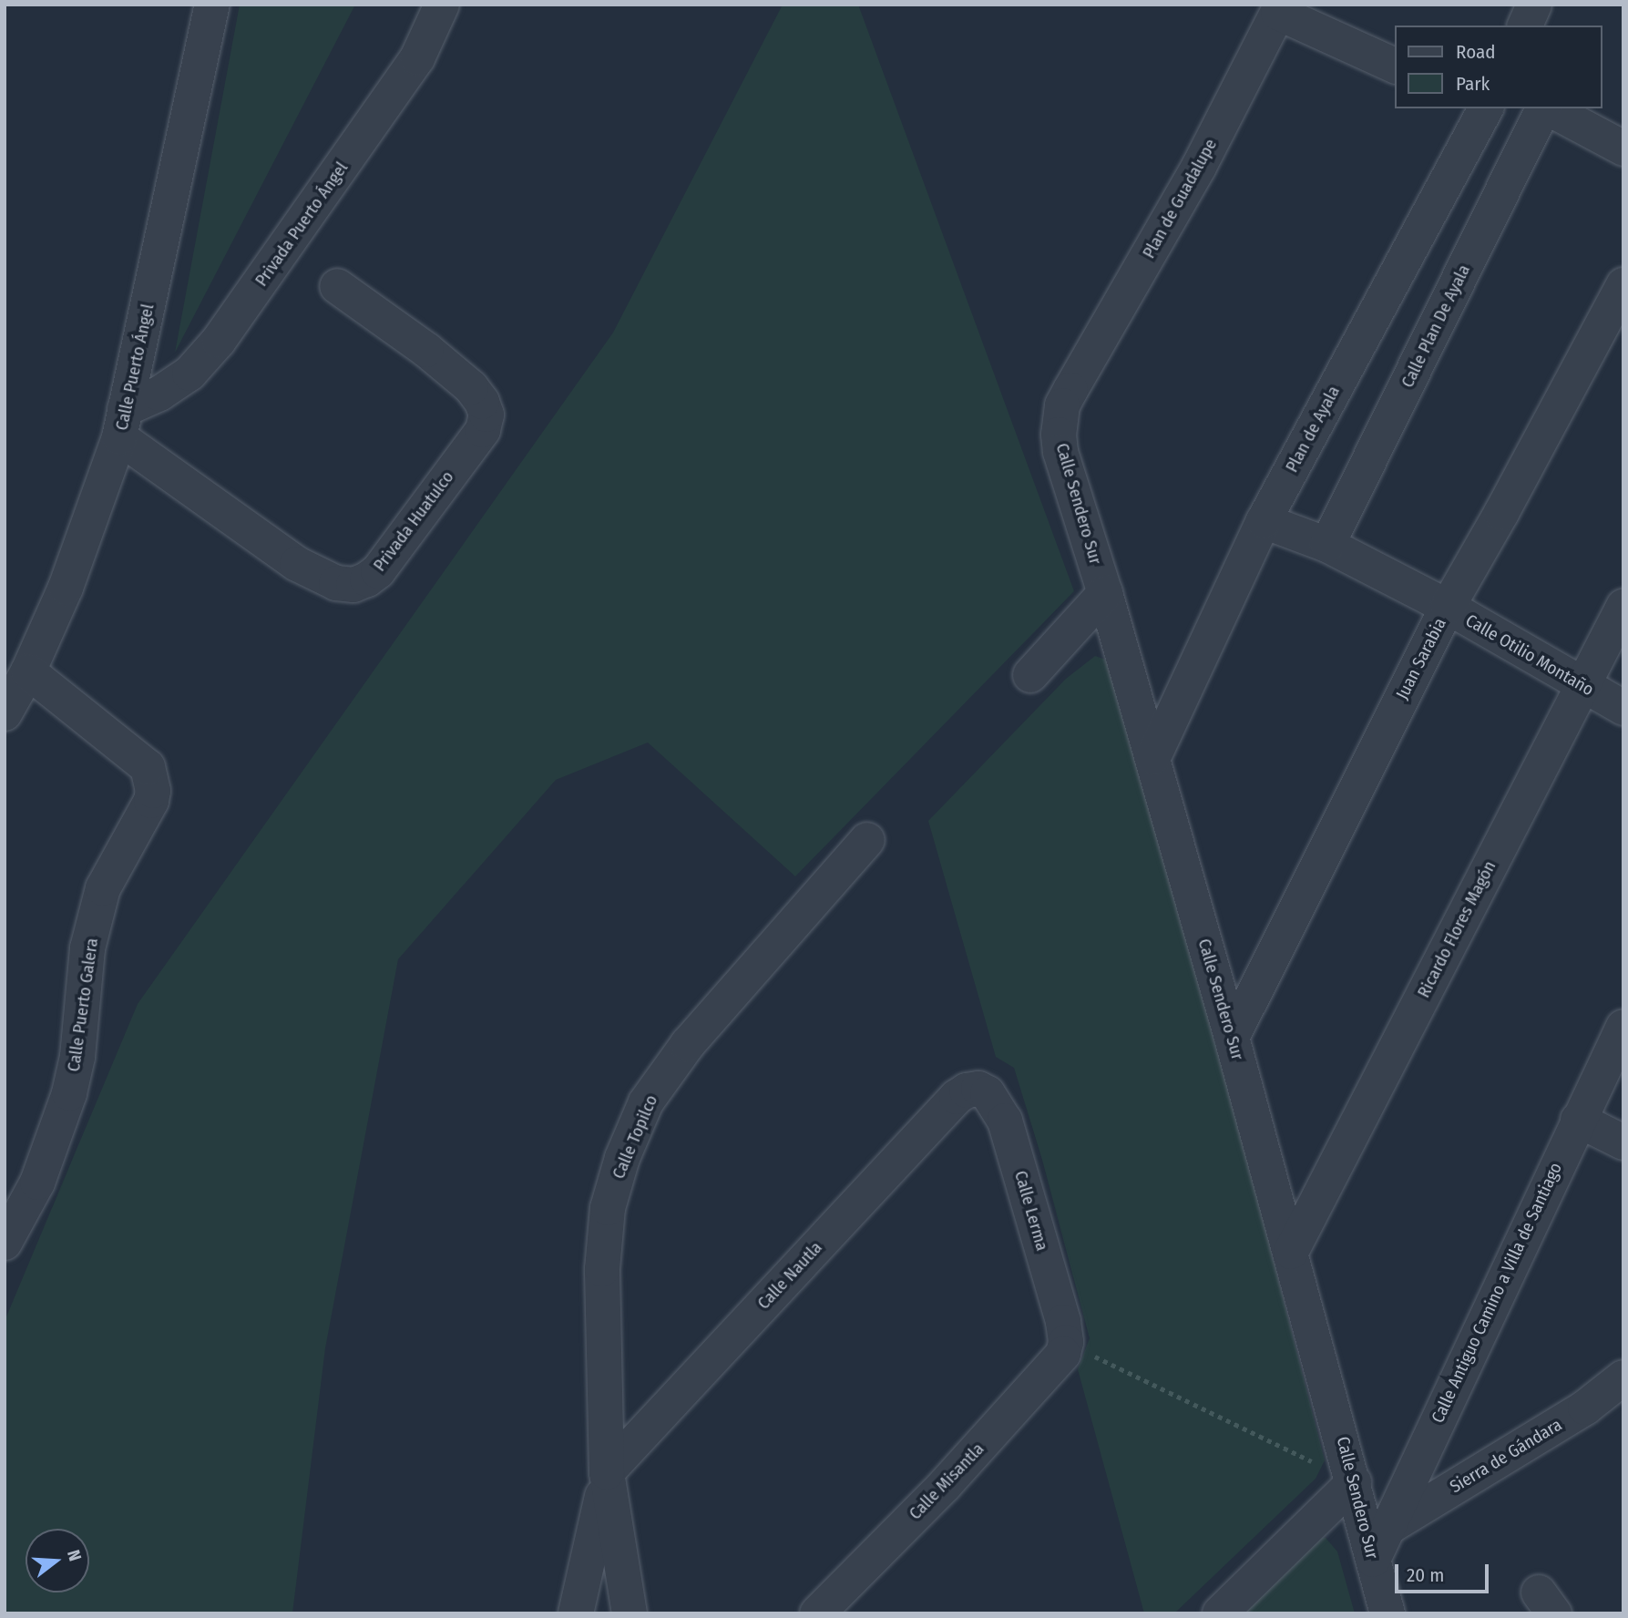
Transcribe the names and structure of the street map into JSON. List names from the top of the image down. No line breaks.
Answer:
{"streets":{"street":["Plan de Guadalupe","Privada Puerto Ángel","Calle Plan De Ayala","Calle Puerto Ángel","Plan de Ayala","Calle Sendero Sur","Privada Huatulco","Calle Otilio Montaño","Juan Sarabia","Ricardo Flores Magón","Calle Puerto Galera","Calle Topilco","Calle Lerma","Calle Nautla","Calle Antiguo Camino a Villa de Santiago","Sierra de Gándara","Calle Misantla"]},"crossings":[["Plan de Guadalupe","Calle Sendero Sur"],["Privada Puerto Ángel","Calle Puerto Ángel"],["Privada Puerto Ángel","Privada Huatulco"],["Calle Plan De Ayala","Calle Otilio Montaño"],["Calle Puerto Ángel","Privada Huatulco"],["Calle Puerto Ángel","Calle Puerto Galera"],["Plan de Ayala","Calle Sendero Sur"],["Plan de Ayala","Calle Otilio Montaño"],["Calle Sendero Sur","Juan Sarabia"],["Calle Sendero Sur","Ricardo Flores Magón"],["Calle Sendero Sur","Calle Antiguo Camino a Villa de Santiago"],["Calle Sendero Sur","Sierra de Gándara"],["Calle Otilio Montaño","Juan Sarabia"],["Calle Otilio Montaño","Ricardo Flores Magón"],["Calle Topilco","Calle Nautla"],["Calle Lerma","Calle Nautla"],["Calle Lerma","Calle Misantla"],["Calle Antiguo Camino a Villa de Santiago","Sierra de Gándara"]],"legend":["Road","Park"],"scale_bar":"20 m","north":"right"}
